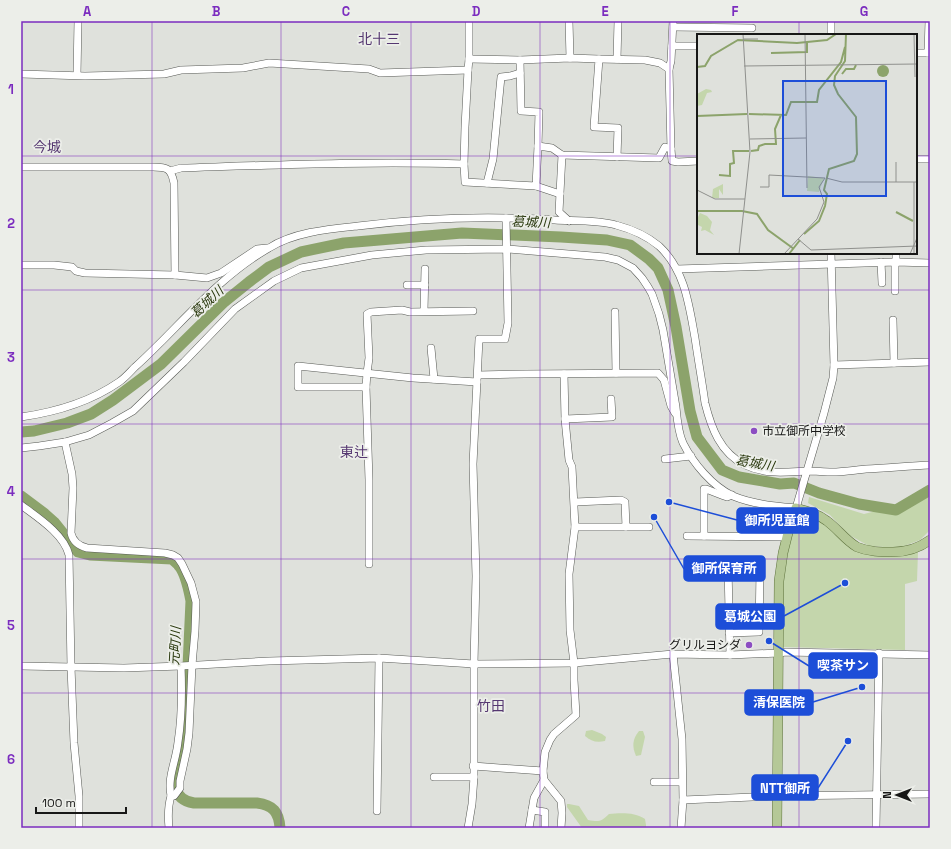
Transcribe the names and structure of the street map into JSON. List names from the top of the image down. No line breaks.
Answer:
{"districts":["北十三","今城","東辻","竹田"],"water":["葛城川","元町川"],"places":["市立御所中学校","御所児童館","御所保育所","葛城公園","喫茶サン","グリルヨシダ","清保医院","NTT御所"],"scale_bar":"100 m","north":"left","grid":{"columns":["A","B","C","D","E","F","G"],"rows":["1","2","3","4","5","6"]}}
